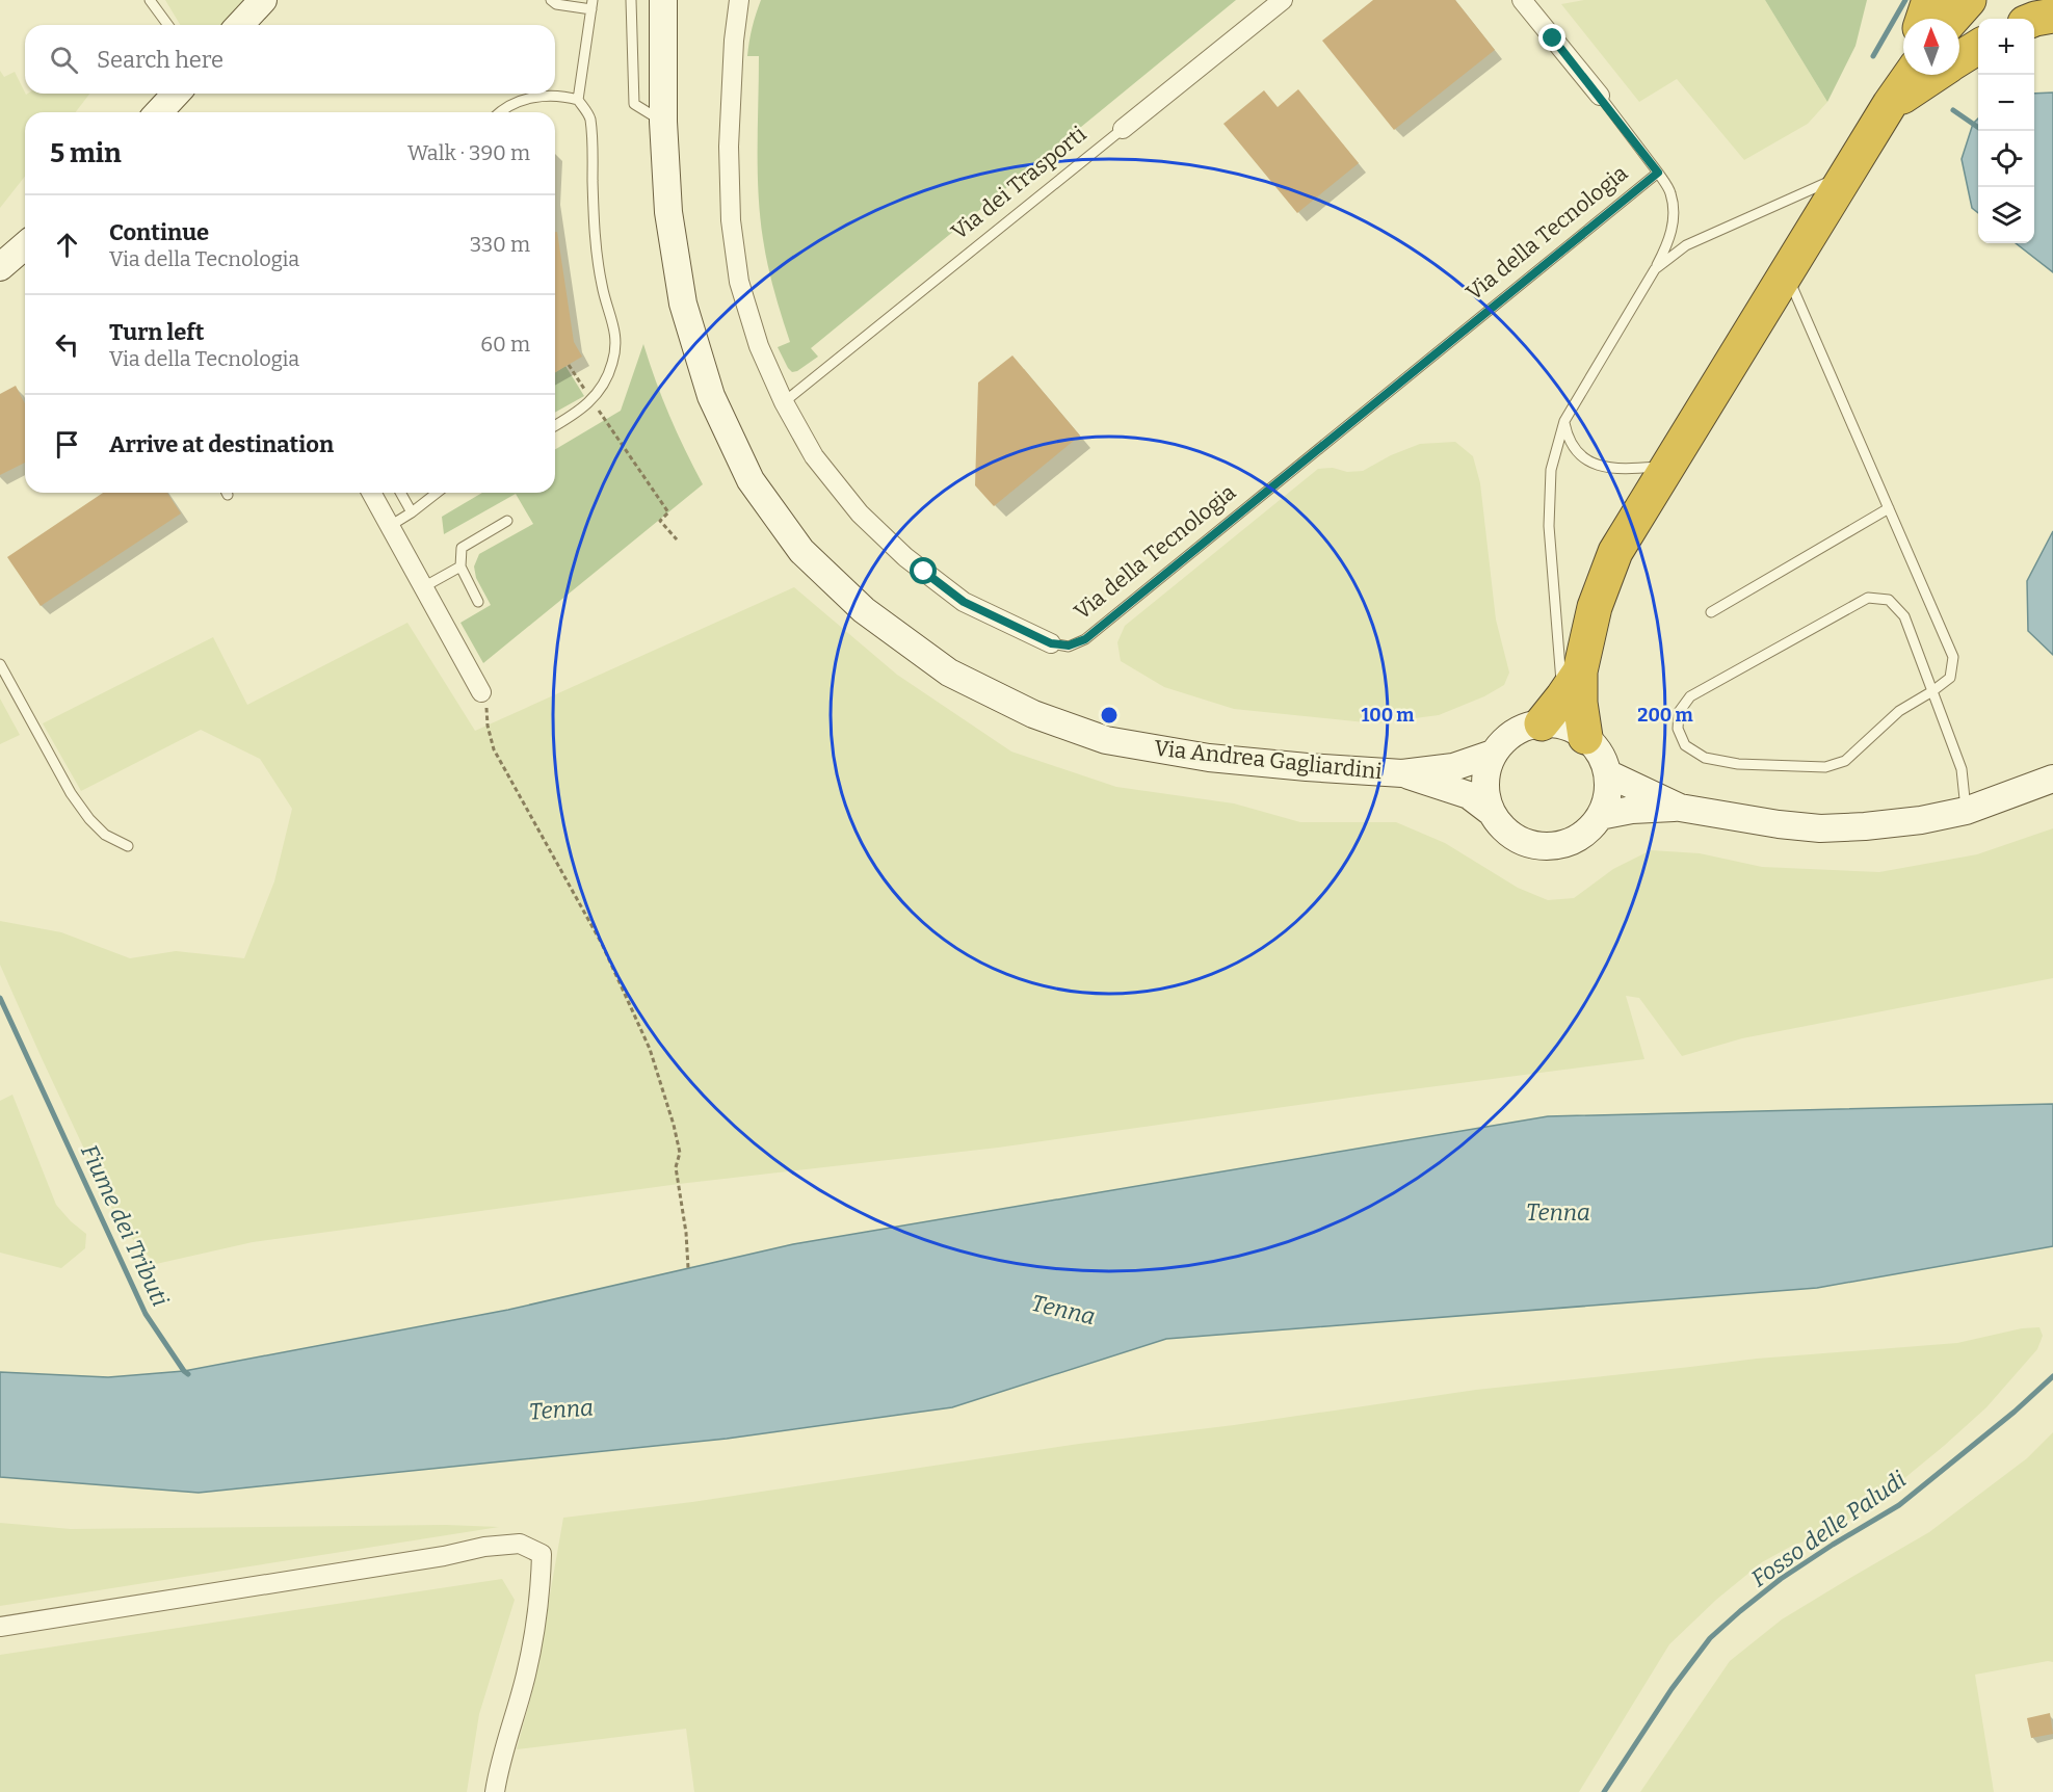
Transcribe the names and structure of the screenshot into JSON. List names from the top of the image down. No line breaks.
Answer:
{"streets":{"main road":["Via Andrea Gagliardini"],"street":["Via dei Trasporti","Via della Tecnologia"]},"crossings":[["Via dei Trasporti","Via della Tecnologia"]],"water":["Tenna","Fiume dei Tributi","Fosso delle Paludi"],"north":"top","page":{"map_buttons":["+","−"],"search":"Search here","heading":["5 min","Walk · 390 m"],"list":[["Continue","Via della Tecnologia","330 m"],["Turn left","Via della Tecnologia","60 m"],"Arrive at destination"]},"rings":["100 m","200 m"]}
